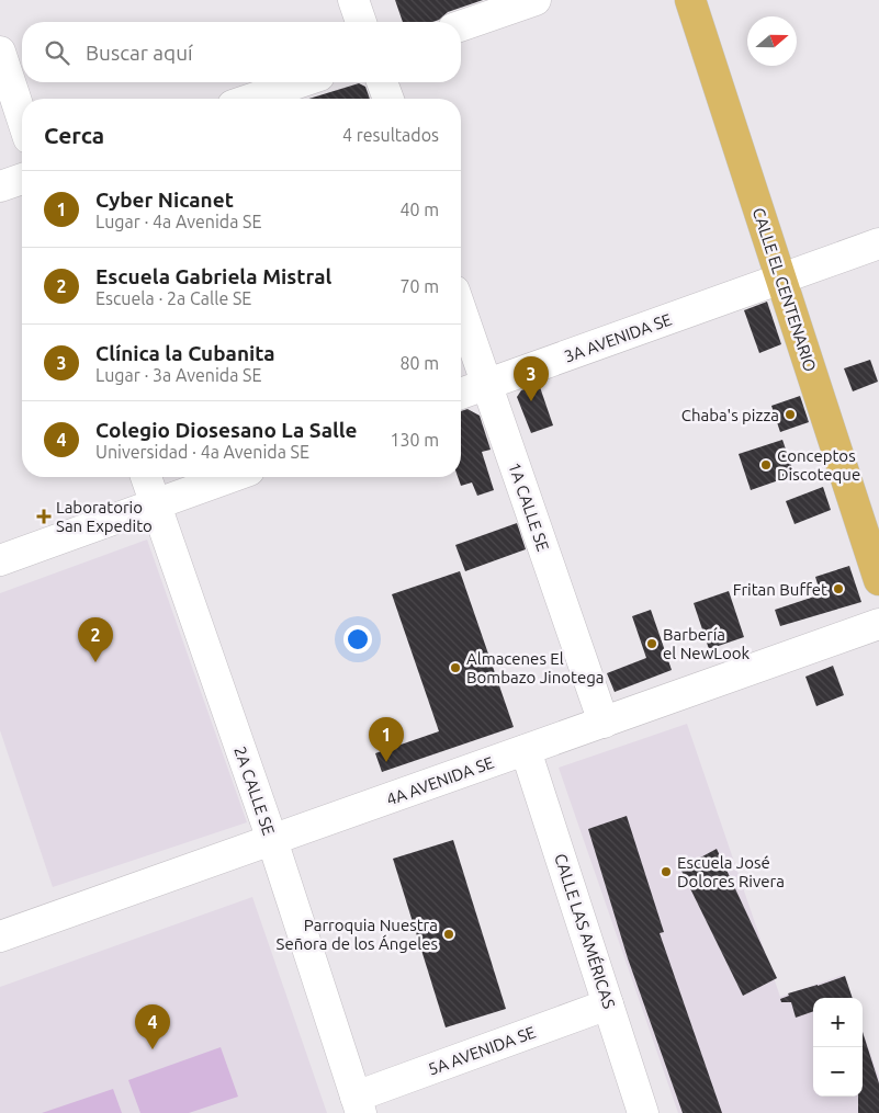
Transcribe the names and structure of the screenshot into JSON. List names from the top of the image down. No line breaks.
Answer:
{"streets":{"main road":["CALLE EL CENTENARIO"],"street":["3A AVENIDA SE","1A CALLE SE","4A AVENIDA SE","2A CALLE SE","CALLE LAS AMÉRICAS","5A AVENIDA SE"]},"crossings":[["CALLE EL CENTENARIO","3A AVENIDA SE"],["3A AVENIDA SE","1A CALLE SE"],["1A CALLE SE","4A AVENIDA SE"],["4A AVENIDA SE","2A CALLE SE"],["4A AVENIDA SE","CALLE LAS AMÉRICAS"],["2A CALLE SE","5A AVENIDA SE"],["CALLE LAS AMÉRICAS","5A AVENIDA SE"]],"places":{"other":["Chaba's pizza","Conceptos Discoteque","Fritan Buffet","Barbería el NewLook","Almacenes El Bombazo Jinotega","Escuela José Dolores Rivera","Parroquia Nuestra Señora de los Ángeles"],"health":["Laboratorio San Expedito"]},"north":"right","page":{"search":"Buscar aquí","heading":["Cerca","4 resultados"],"list":[{"mark":"1","name":"Cyber Nicanet","note":"Lugar · 4a Avenida SE","value":"40 m"},{"mark":"2","name":"Escuela Gabriela Mistral","note":"Escuela · 2a Calle SE","value":"70 m"},{"mark":"3","name":"Clínica la Cubanita","note":"Lugar · 3a Avenida SE","value":"80 m"},{"mark":"4","name":"Colegio Diosesano La Salle","note":"Universidad · 4a Avenida SE","value":"130 m"}],"pins":["3","2","1","4"],"map_buttons":["+","−"]}}
